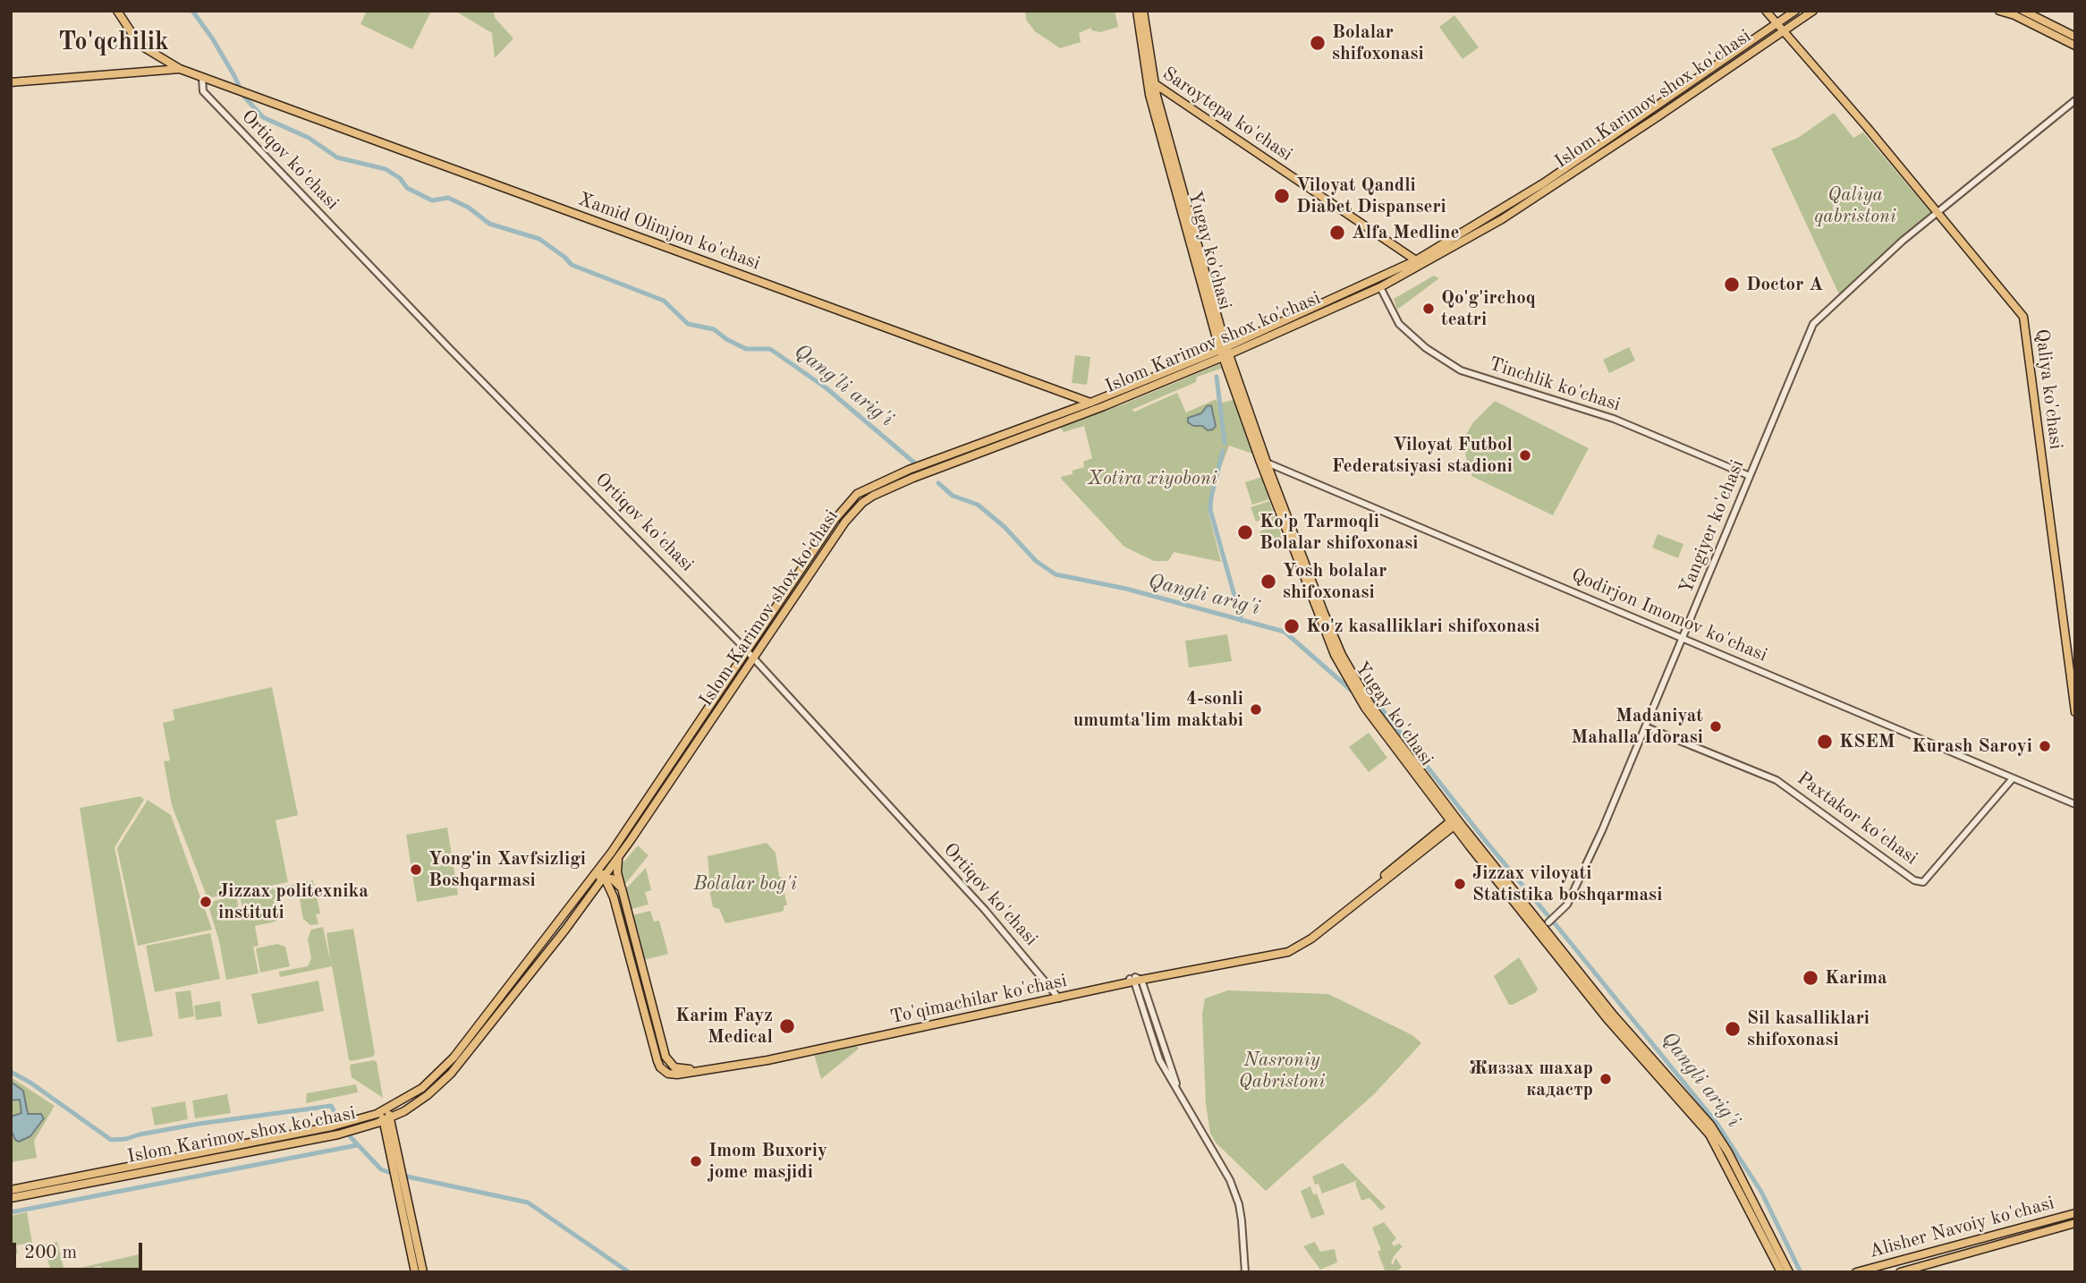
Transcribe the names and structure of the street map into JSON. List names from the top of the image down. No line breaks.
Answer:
{"streets":{"main road":["Islom Karimov shox ko'chasi","Saroytepa ko'chasi","Xamid Olimjon ko'chasi","Yugay ko'chasi","Qaliya ko'chasi","To'qimachilar ko'chasi","Alisher Navoiy ko'chasi"],"street":["Ortiqov ko'chasi","Tinchlik ko'chasi","Yangiyer ko'chasi","Qodirjon Imomov ko'chasi","Paxtakor ko'chasi"]},"crossings":[["Islom Karimov shox ko'chasi","Saroytepa ko'chasi"],["Islom Karimov shox ko'chasi","Ortiqov ko'chasi"],["Islom Karimov shox ko'chasi","Xamid Olimjon ko'chasi"],["Islom Karimov shox ko'chasi","Yugay ko'chasi"],["Islom Karimov shox ko'chasi","Tinchlik ko'chasi"],["Islom Karimov shox ko'chasi","Qaliya ko'chasi"],["Islom Karimov shox ko'chasi","To'qimachilar ko'chasi"],["Saroytepa ko'chasi","Yugay ko'chasi"],["Ortiqov ko'chasi","Xamid Olimjon ko'chasi"],["Ortiqov ko'chasi","To'qimachilar ko'chasi"],["Yugay ko'chasi","Yangiyer ko'chasi"],["Yugay ko'chasi","Qodirjon Imomov ko'chasi"],["Yugay ko'chasi","To'qimachilar ko'chasi"],["Tinchlik ko'chasi","Yangiyer ko'chasi"],["Qaliya ko'chasi","Yangiyer ko'chasi"],["Yangiyer ko'chasi","Qodirjon Imomov ko'chasi"],["Yangiyer ko'chasi","Paxtakor ko'chasi"],["Qodirjon Imomov ko'chasi","Paxtakor ko'chasi"]],"districts":["To'qchilik"],"water":["Qang'li arig'i","Qangli arig'i"],"parks":["Qaliya qabristoni","Xotira xiyoboni","Bolalar bog'i","Nasroniy Qabristoni"],"places":["Bolalar shifoxonasi","Viloyat Qandli Diabet Dispanseri","Alfa Medline","Doctor A","Qo'g'irchoq teatri","Viloyat Futbol Federatsiyasi stadioni","Ko'p Tarmoqli Bolalar shifoxonasi","Yosh bolalar shifoxonasi","Ko'z kasalliklari shifoxonasi","4-sonli umumta'lim maktabi","Madaniyat Mahalla Idorasi","KSEM","Kurash Saroyi","Yong'in Xavfsizligi Boshqarmasi","Jizzax viloyati Statistika boshqarmasi","Jizzax politexnika instituti","Karima","Karim Fayz Medical","Sil kasalliklari shifoxonasi","Жиззах шахар кадастр","Imom Buxoriy jome masjidi"],"scale_bar":"200 m"}
